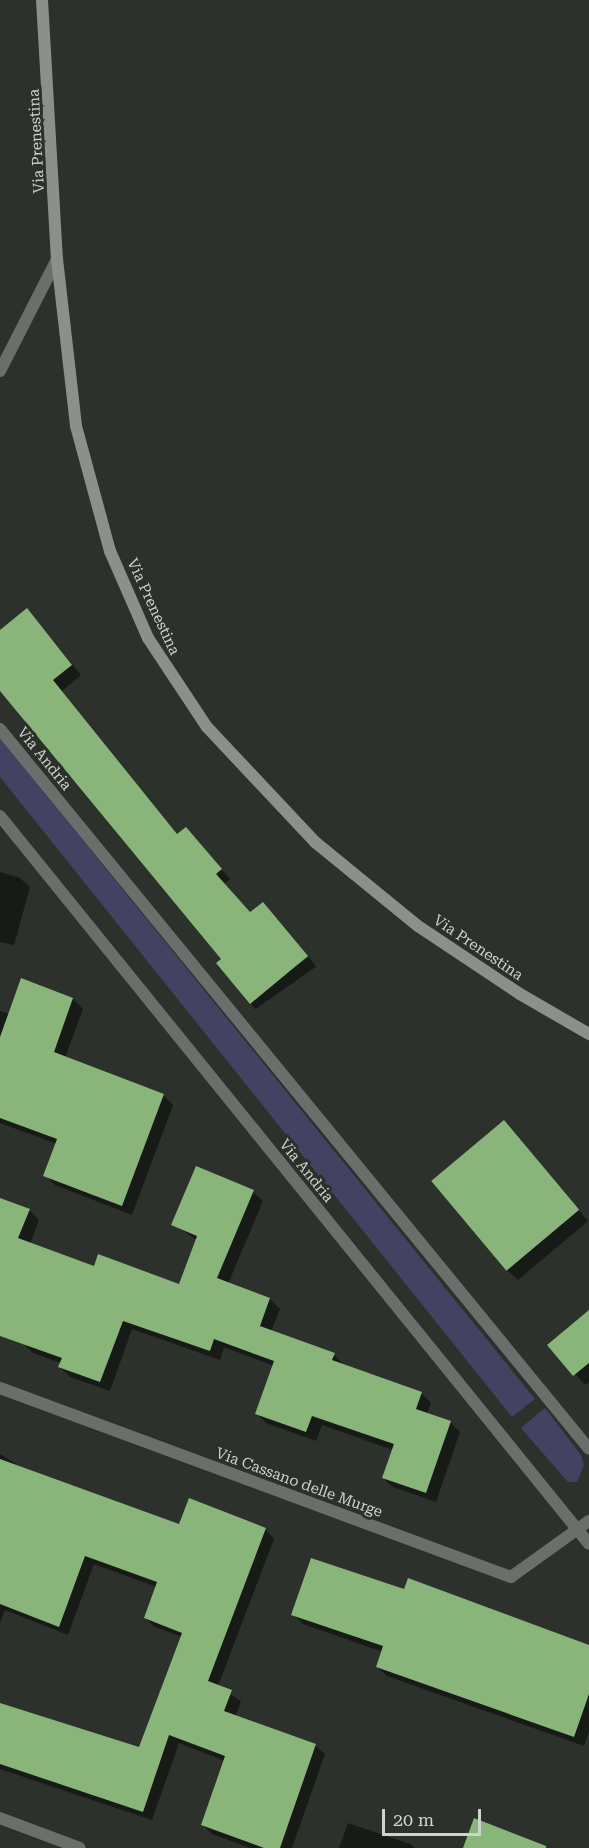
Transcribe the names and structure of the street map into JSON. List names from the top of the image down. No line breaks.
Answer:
{"streets":{"main road":["Via Prenestina"],"street":["Via Andria","Via Cassano delle Murge"]},"crossings":[["Via Andria","Via Cassano delle Murge"]],"scale_bar":"20 m"}
